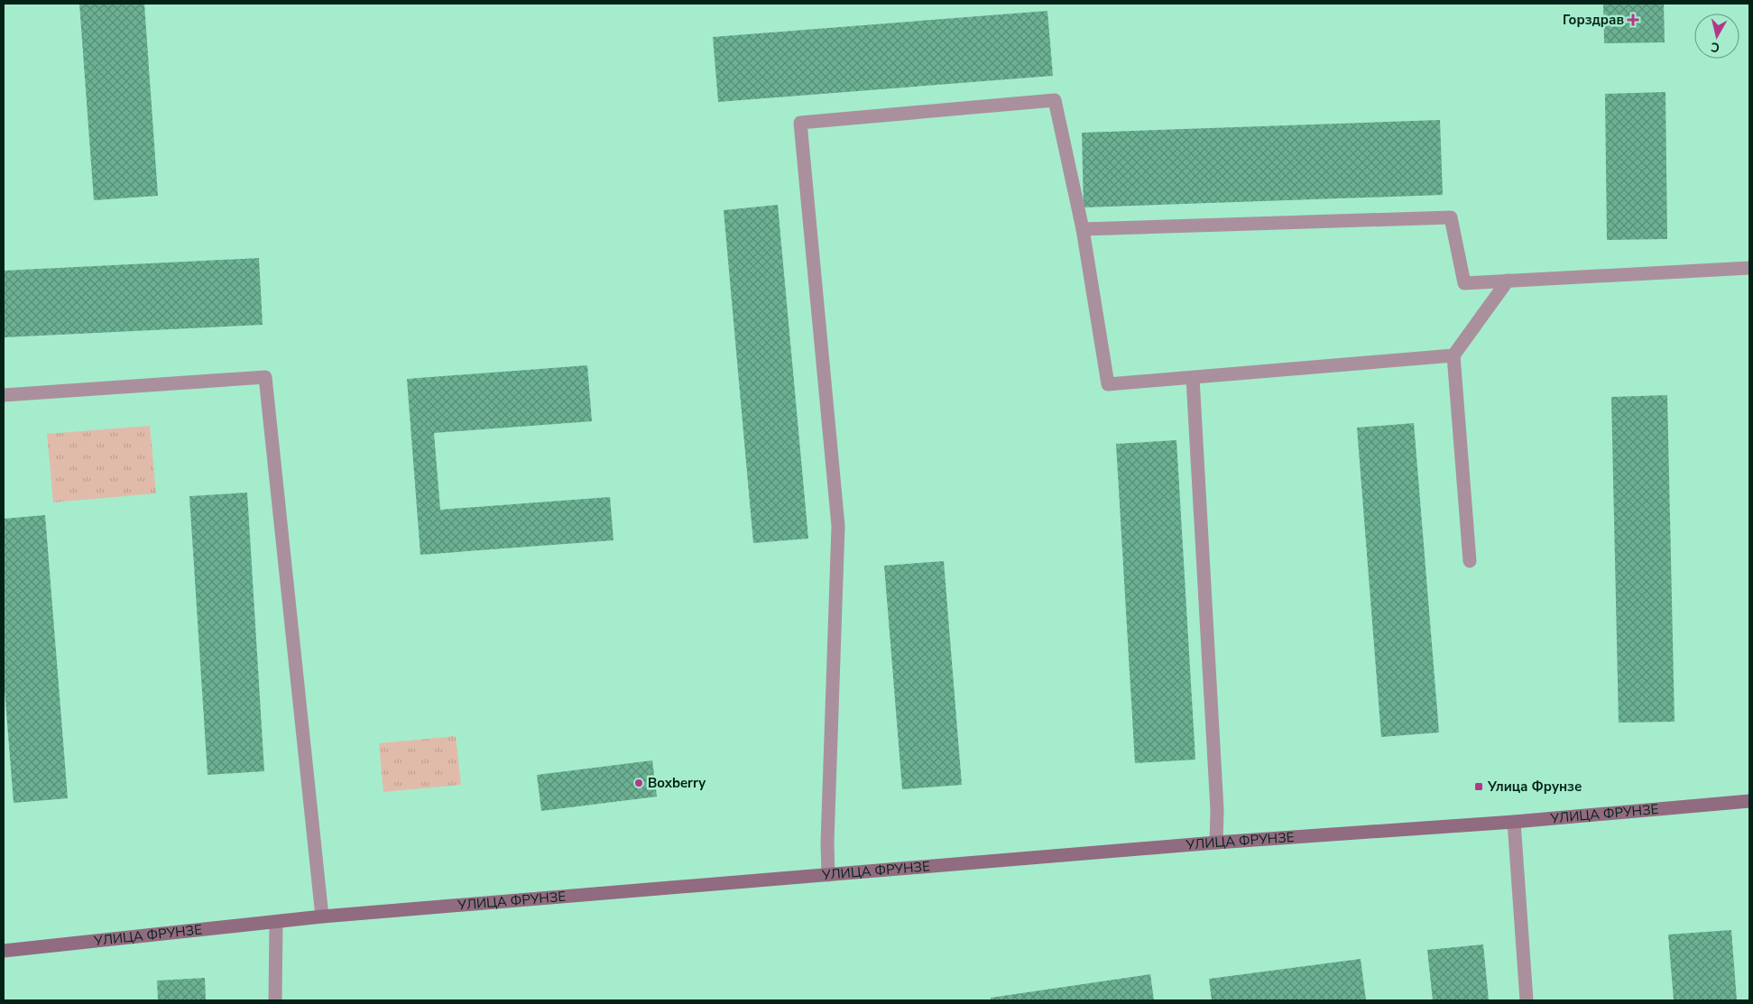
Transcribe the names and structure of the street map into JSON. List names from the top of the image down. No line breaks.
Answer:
{"streets":{"main road":["УЛИЦА ФРУНЗЕ"]},"places":{"health":["Горздрав"],"other":["Boxberry"],"transit":["Улица Фрунзе"]},"north":"bottom"}
